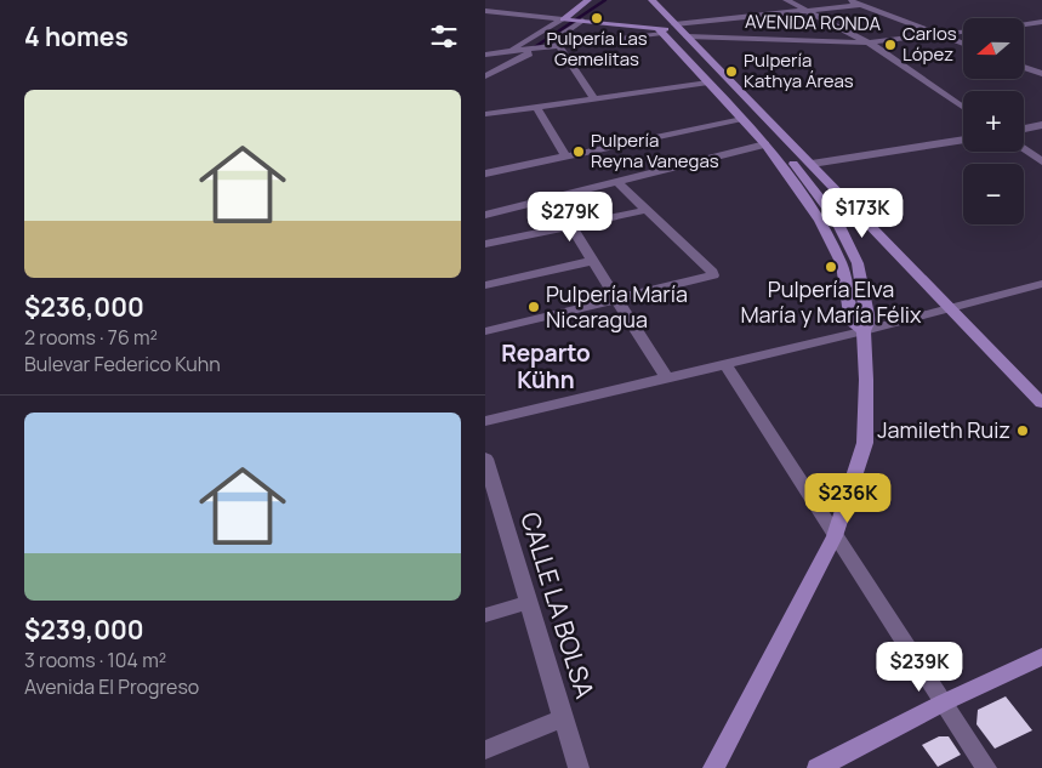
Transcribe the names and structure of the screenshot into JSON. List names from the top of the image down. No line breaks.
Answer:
{"streets":{"street":["AVENIDA RONDA","CALLE LA BOLSA"]},"districts":["Reparto Kühn"],"places":["Pulpería Las Gemelitas","Carlos López","Pulpería Kathya Áreas","Pulpería Reyna Vanegas","Pulpería Elva María y María Félix","Pulpería María Nicaragua","Jamileth Ruiz"],"north":"left","page":{"heading":"4 homes","map_buttons":["+","−"],"list":[{"name":"$236,000","note":"2 rooms · 76 m² · Bulevar Federico Kuhn"},{"name":"$239,000","note":"3 rooms · 104 m² · Avenida El Progreso"}],"price":["$173K","$279K","$236K","$239K"]}}
